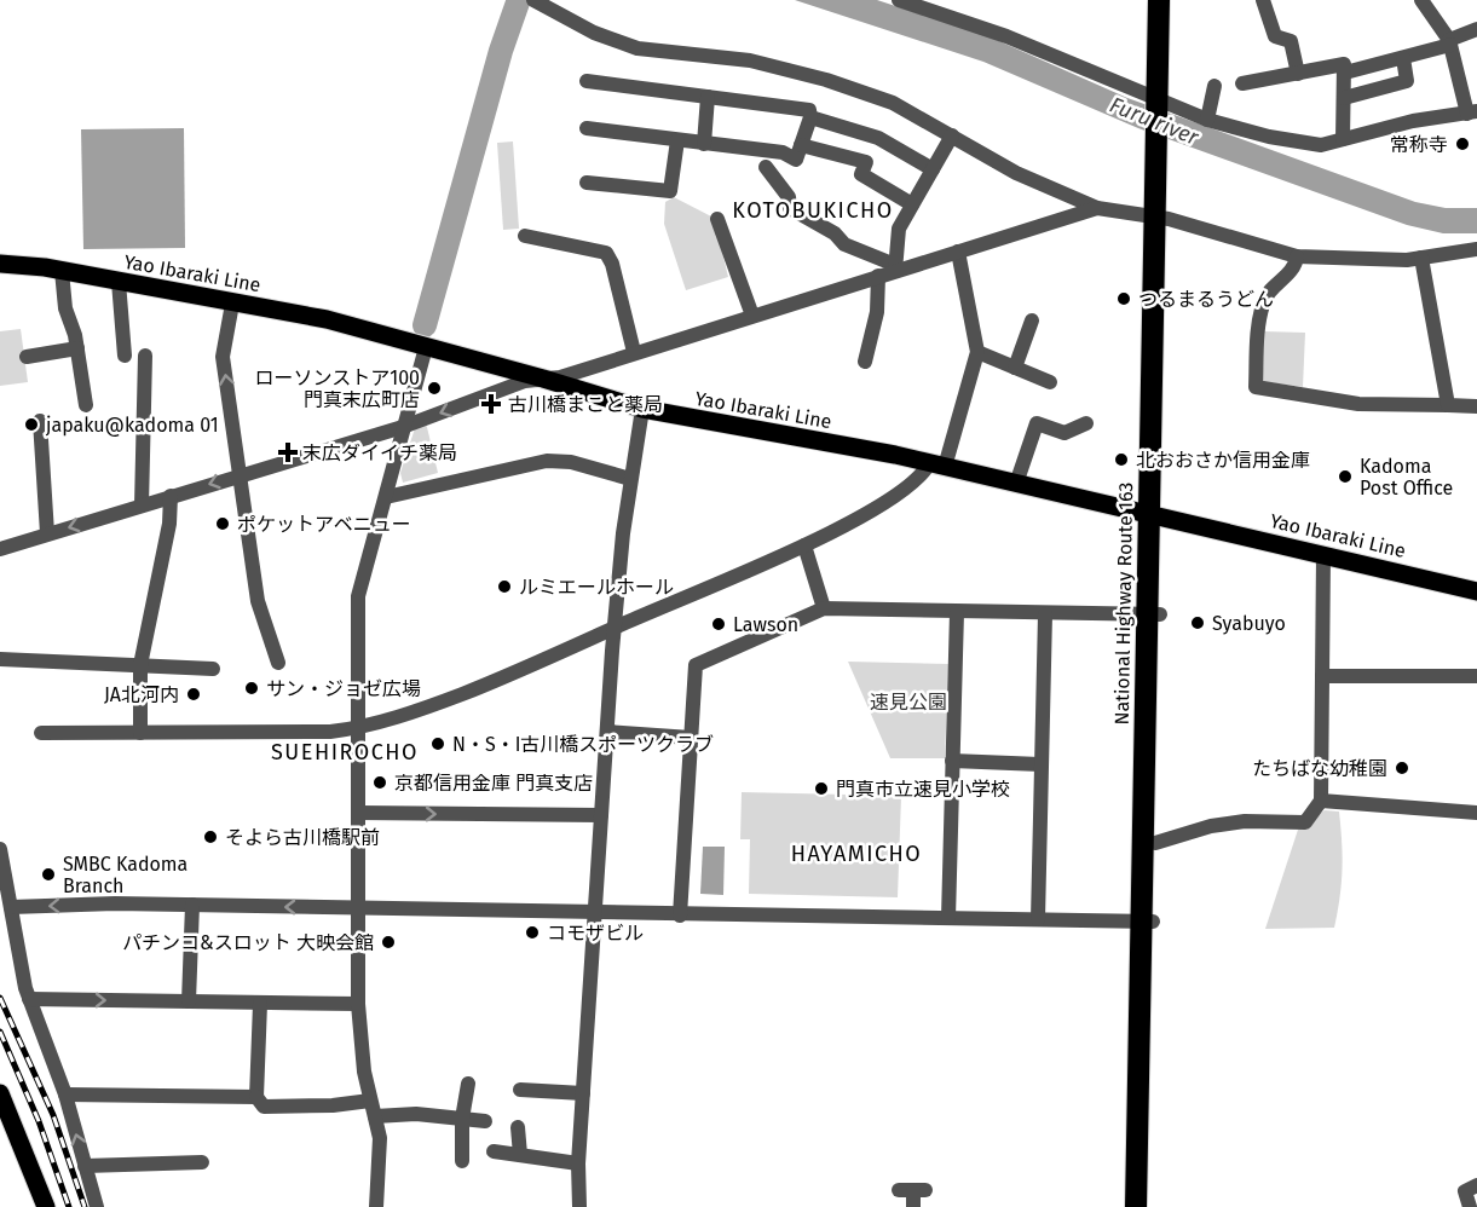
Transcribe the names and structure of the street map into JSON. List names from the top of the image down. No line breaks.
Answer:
{"streets":{"highway":["National Highway Route 163"],"main road":["Yao Ibaraki Line"]},"crossings":[["Yao Ibaraki Line","National Highway Route 163"]],"districts":["KOTOBUKICHO","SUEHIROCHO","HAYAMICHO"],"water":["Furu river"],"parks":["速見公園"],"places":{"other":["常称寺","つるまるうどん","ローソンストア100 門真末広町店","japaku@kadoma 01","北おおさか信用金庫","Kadoma Post Office","ポケットアベニュー","ルミエールホール","Syabuyo","Lawson","サン・ジョゼ広場","JA北河内","N・S・I古川橋スポーツクラブ","たちばな幼稚園","京都信用金庫 門真支店","門真市立速見小学校","そよら古川橋駅前","SMBC Kadoma Branch","コモザビル","パチンコ&スロット 大映会館"],"health":["古川橋まこと薬局","末広ダイイチ薬局"]}}
